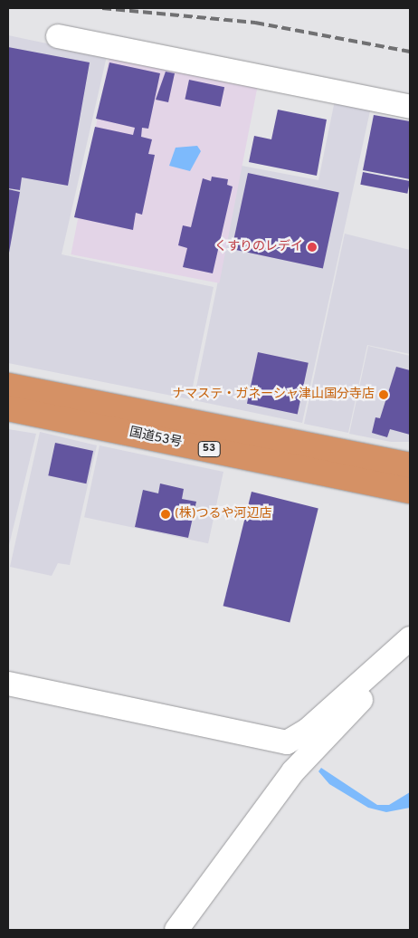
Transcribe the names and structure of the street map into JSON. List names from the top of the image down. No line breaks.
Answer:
{"streets":{"highway":["国道53号","53"]},"places":["くすりのレデイ","ナマステ・ガネーシャ津山国分寺店","(株)つるや河辺店"]}
